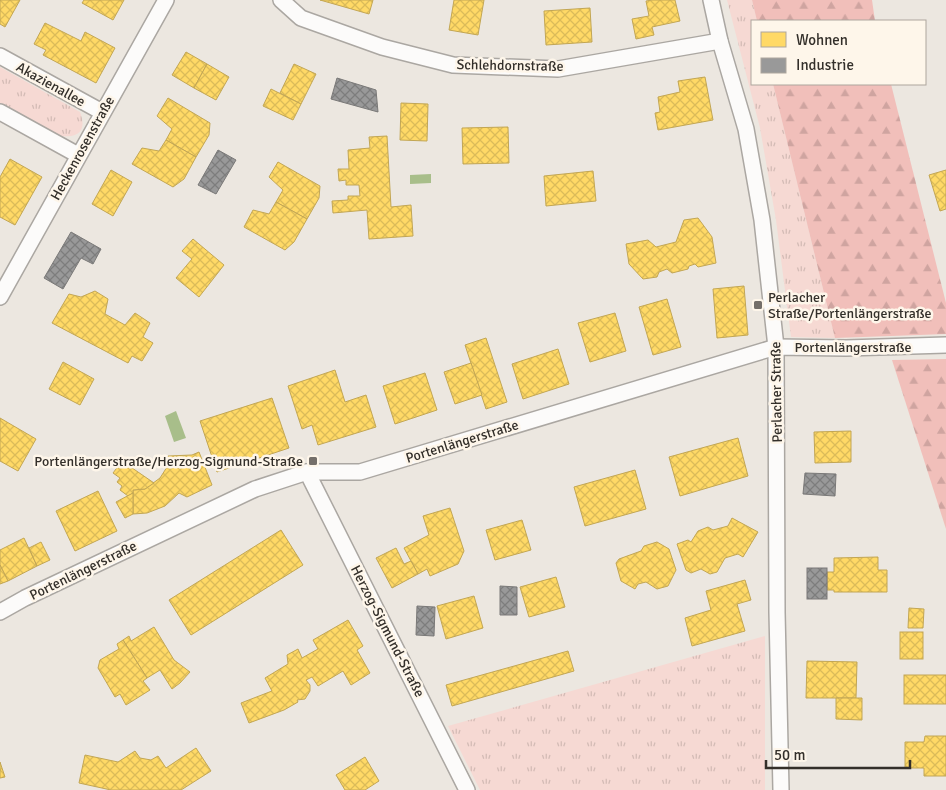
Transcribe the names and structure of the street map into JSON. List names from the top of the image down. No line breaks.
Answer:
{"streets":{"street":["Schlehdornstraße","Akazienallee","Heckenrosenstraße","Portenlängerstraße","Perlacher Straße","Herzog-Sigmund-Straße"]},"crossings":[["Schlehdornstraße","Perlacher Straße"],["Akazienallee","Heckenrosenstraße"],["Portenlängerstraße","Perlacher Straße"],["Portenlängerstraße","Herzog-Sigmund-Straße"]],"places":{"transit":["Perlacher Straße/Portenlängerstraße","Portenlängerstraße/Herzog-Sigmund-Straße"]},"legend":["Wohnen","Industrie"],"scale_bar":"50 m"}
